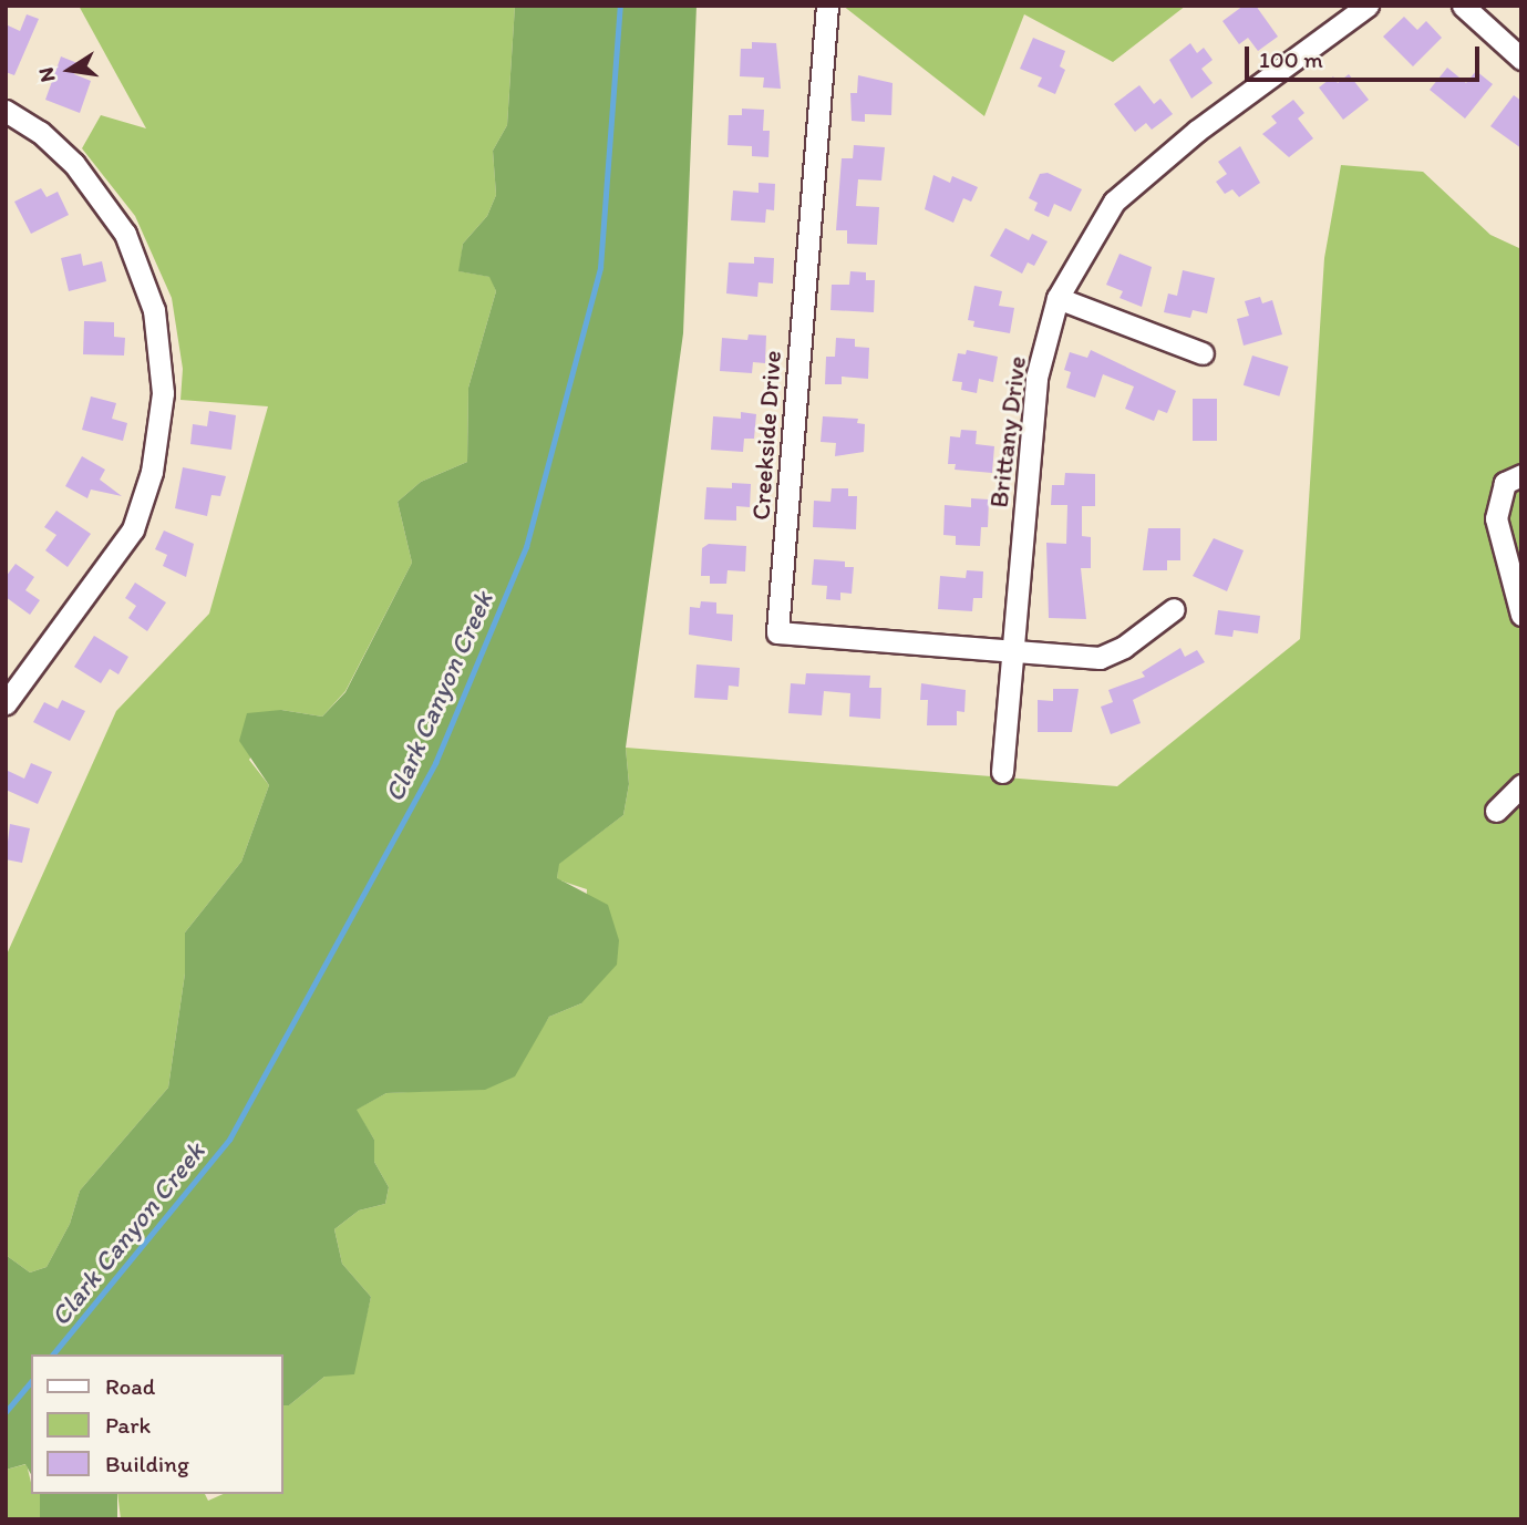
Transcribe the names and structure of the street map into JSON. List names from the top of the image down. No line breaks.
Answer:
{"streets":{"street":["Brittany Drive","Creekside Drive"]},"crossings":[["Brittany Drive","Creekside Drive"]],"water":["Clark Canyon Creek"],"legend":["Road","Park","Building"],"scale_bar":"100 m","north":"left"}
